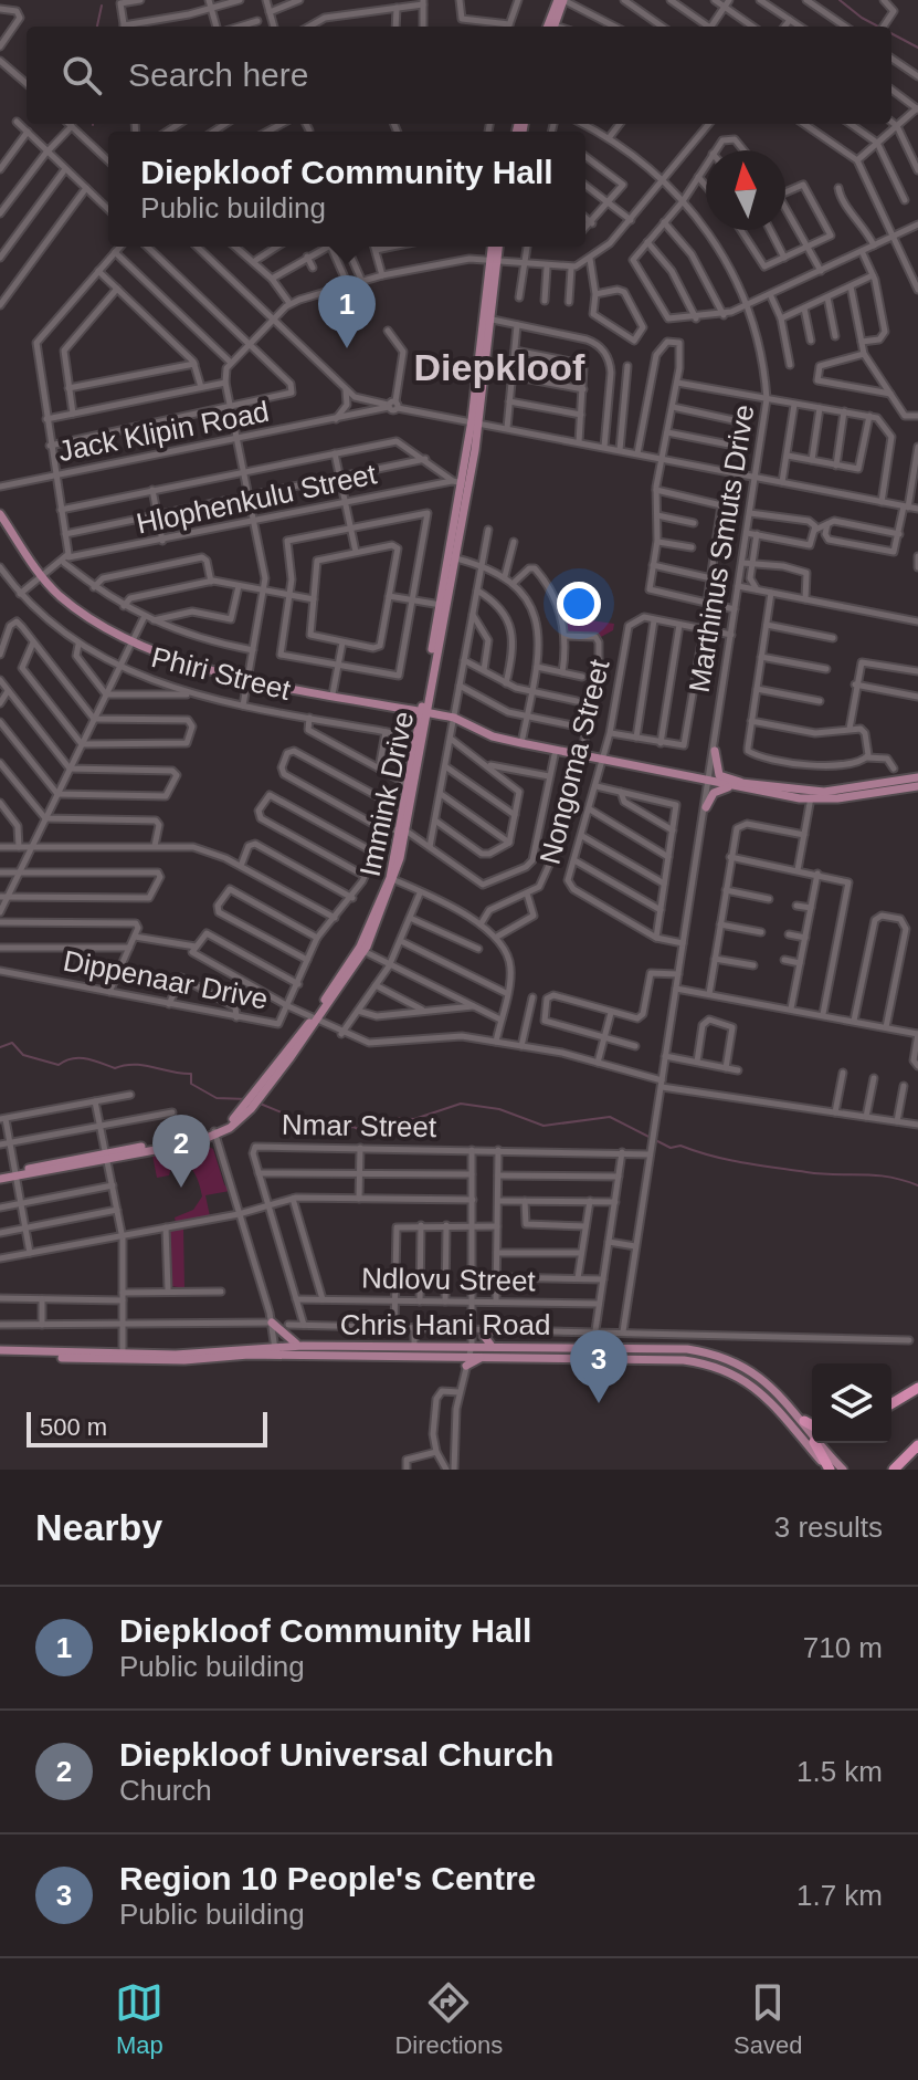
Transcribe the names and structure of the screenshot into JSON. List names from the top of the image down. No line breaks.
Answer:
{"streets":{"main road":["Immink Drive","Chris Hani Road"],"street":["Jack Klipin Road","Hlophenkulu Street","Marthinus Smuts Drive","Phiri Street","Nongoma Street","Dippenaar Drive","Nmar Street","Ndlovu Street"]},"crossings":[["Hlophenkulu Street","Immink Drive"],["Marthinus Smuts Drive","Nongoma Street"],["Phiri Street","Immink Drive"],["Nmar Street","Ndlovu Street"]],"districts":["Diepkloof"],"scale_bar":"500 m","north":"top","page":{"search":"Search here","popup":["Diepkloof Community Hall","Public building"],"pins":["1","2","3"],"scale":"500 m","heading":["Nearby","3 results"],"list":[{"mark":"1","name":"Diepkloof Community Hall","note":"Public building","value":"710 m"},{"mark":"2","name":"Diepkloof Universal Church","note":"Church","value":"1.5 km"},{"mark":"3","name":"Region 10 People's Centre","note":"Public building","value":"1.7 km"}],"nav":["Map","Directions","Saved"]}}
